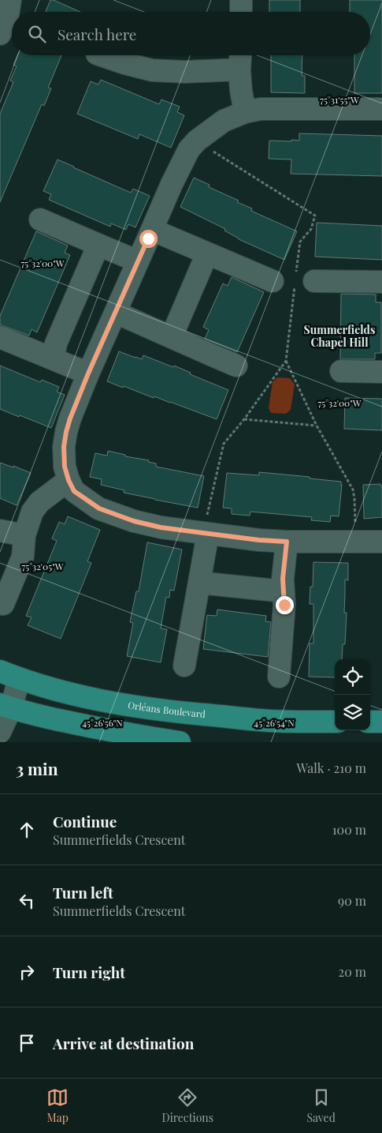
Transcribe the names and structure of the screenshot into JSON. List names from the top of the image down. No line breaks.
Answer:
{"streets":{"main road":["Orléans Boulevard"]},"districts":["Summerfields Chapel Hill"],"page":{"search":"Search here","heading":["3 min","Walk · 210 m"],"list":[["Continue","Summerfields Crescent","100 m"],["Turn left","Summerfields Crescent","90 m"],["Turn right","20 m"],"Arrive at destination"],"nav":["Map","Directions","Saved"]},"coordinates":["75°31'55\"W","75°32'00\"W","75°32'05\"W","45°26'56\"N","45°26'54\"N"]}
